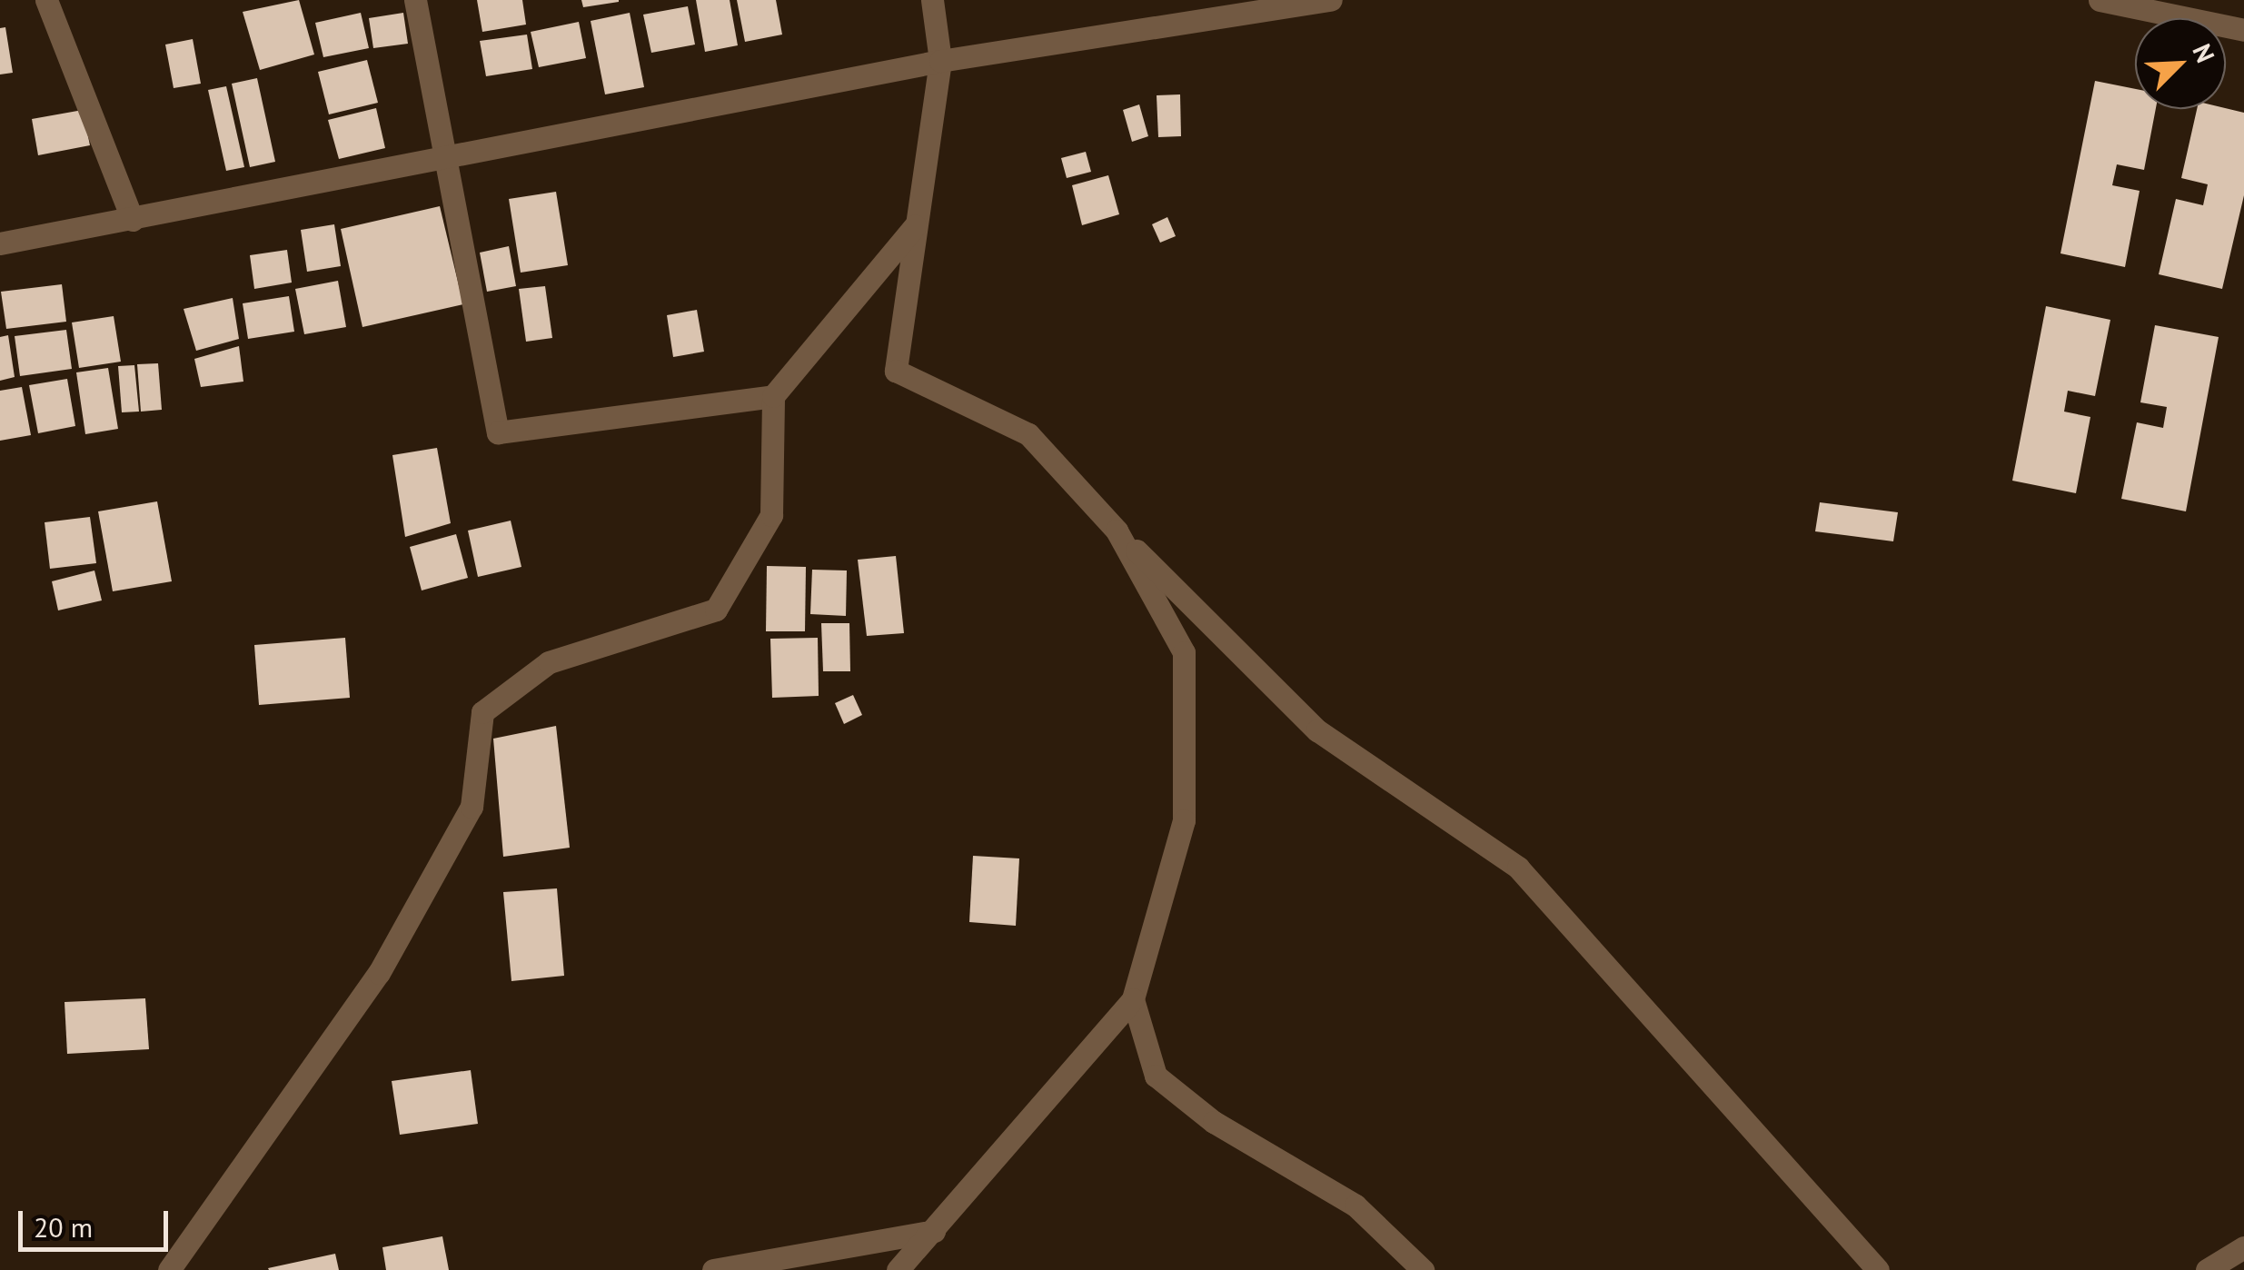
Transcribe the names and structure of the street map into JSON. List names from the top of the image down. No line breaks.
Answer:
{"scale_bar":"20 m","north":"top right"}
